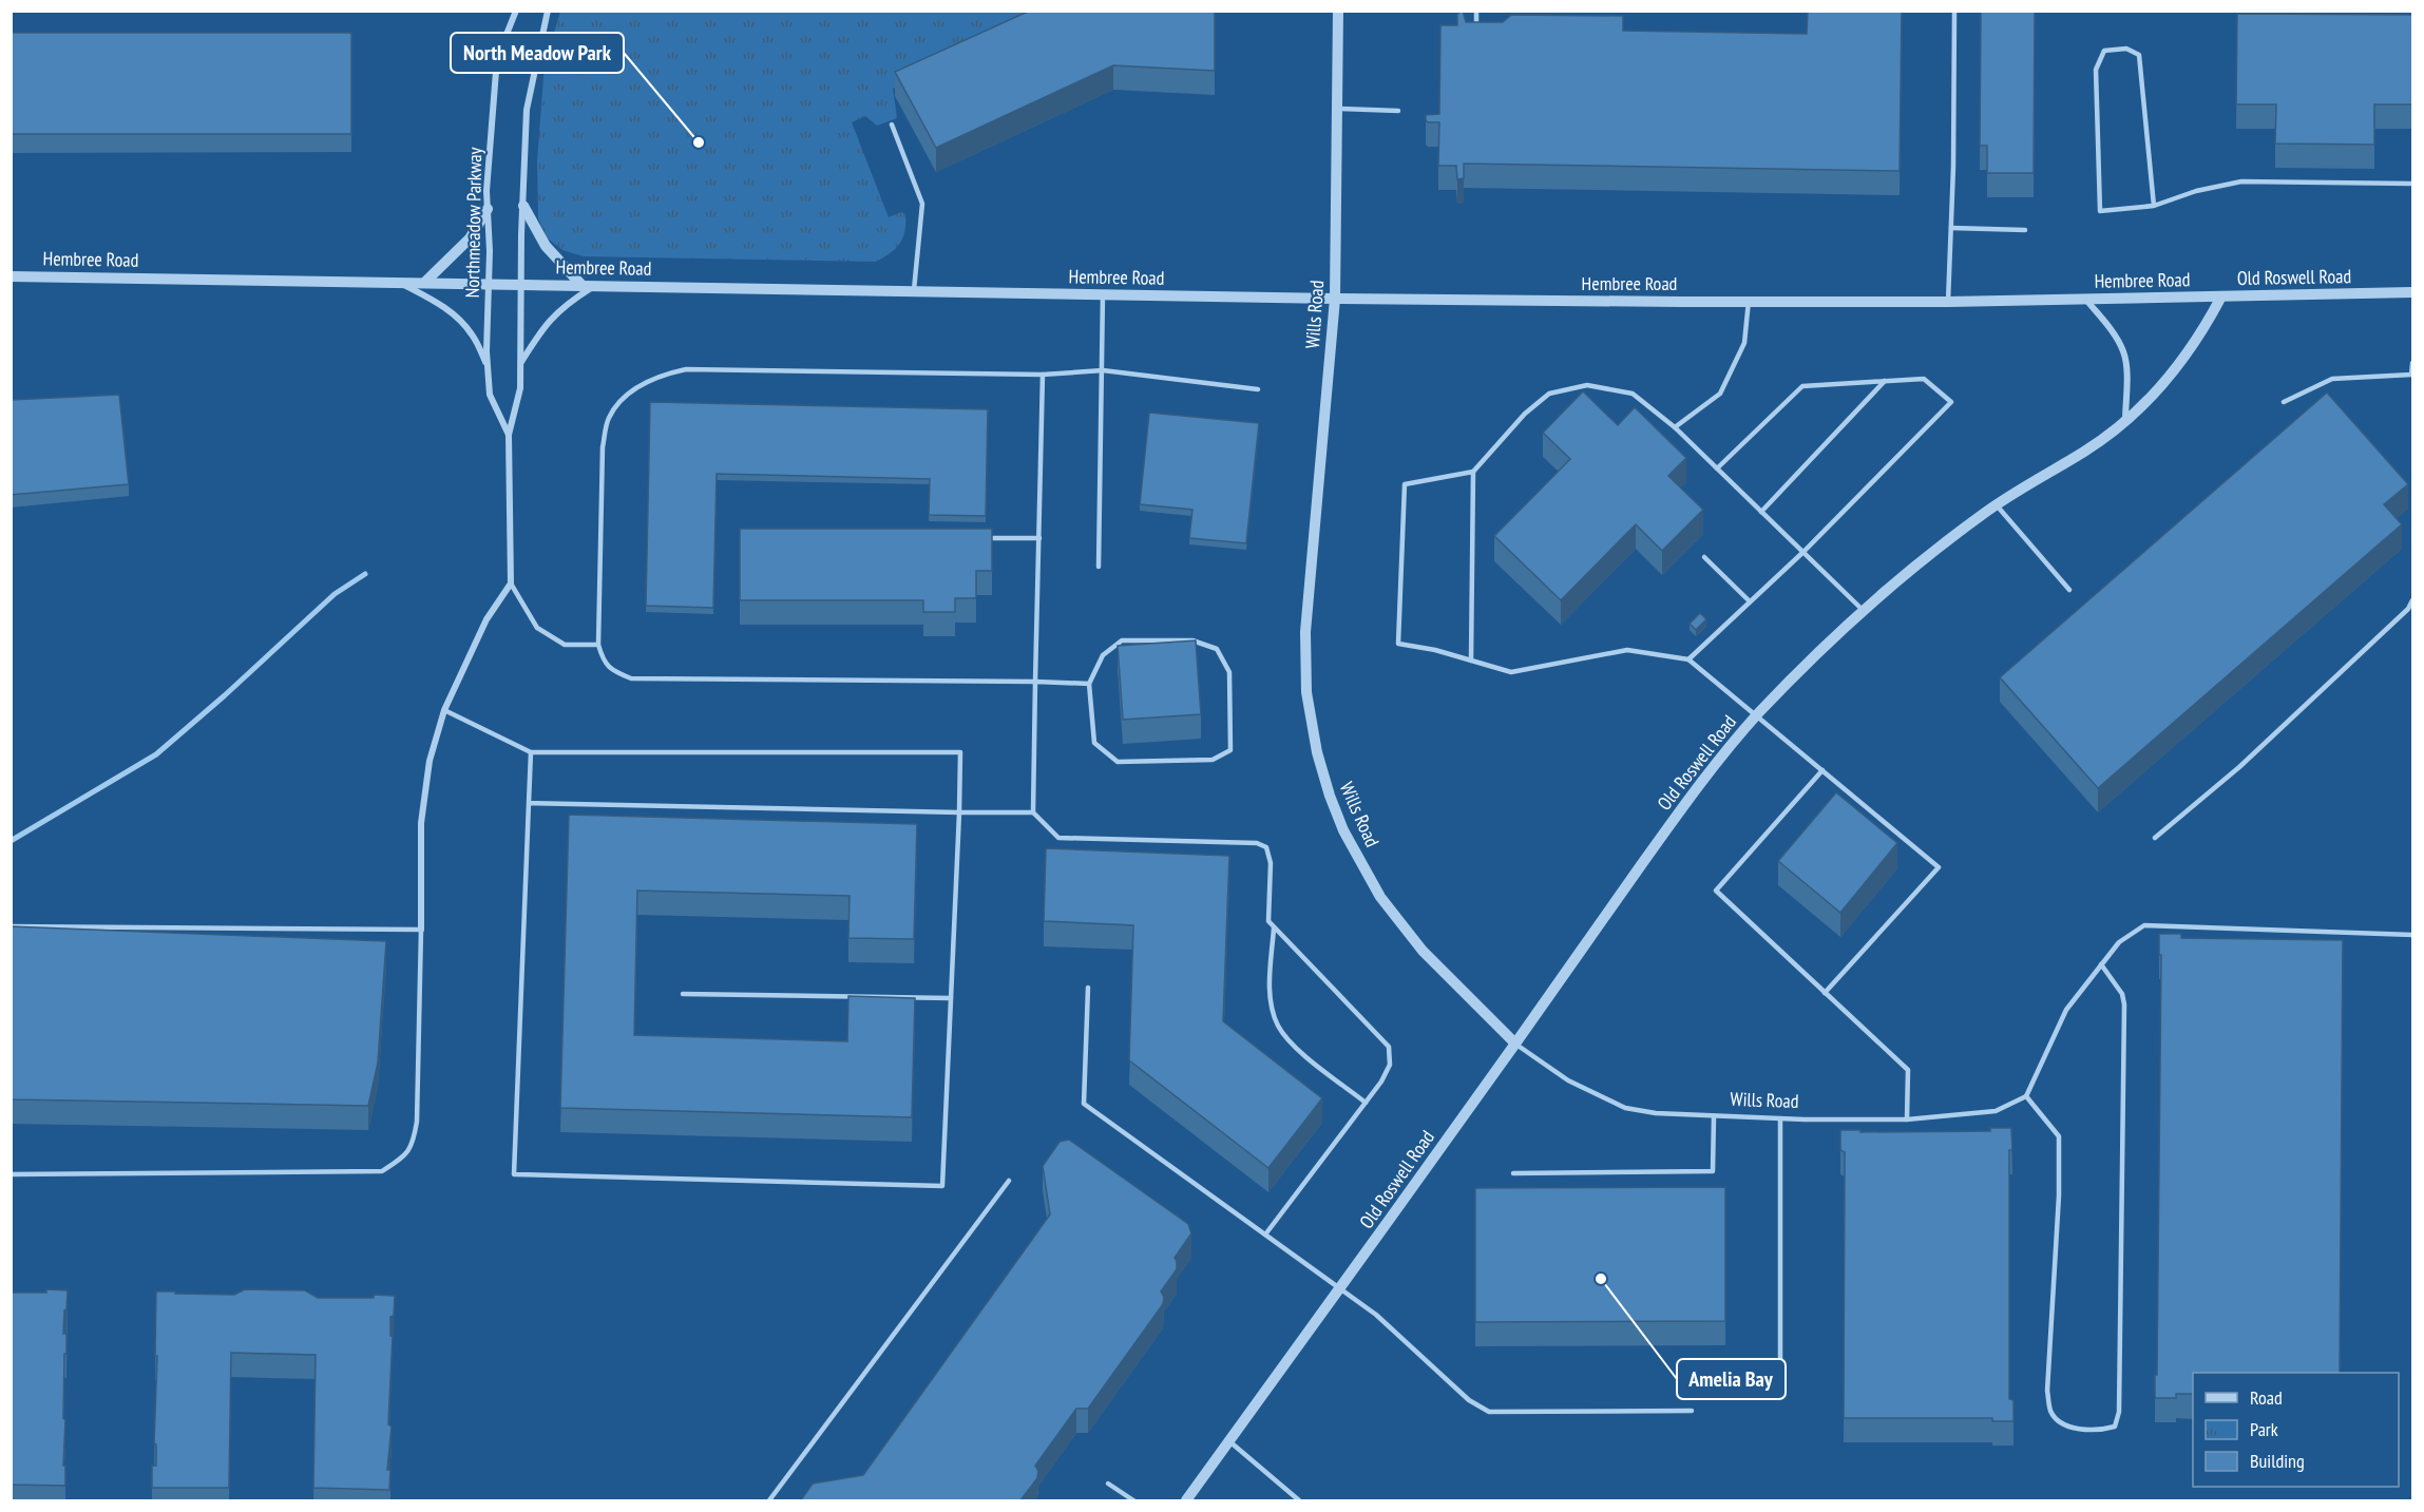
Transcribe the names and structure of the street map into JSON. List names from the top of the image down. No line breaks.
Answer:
{"streets":{"street":["Northmeadow Parkway","Hembree Road","Old Roswell Road","Wills Road"]},"crossings":[["Northmeadow Parkway","Hembree Road"],["Hembree Road","Old Roswell Road"],["Hembree Road","Wills Road"],["Old Roswell Road","Wills Road"]],"places":["North Meadow Park","Amelia Bay"],"legend":["Road","Park","Building"]}
